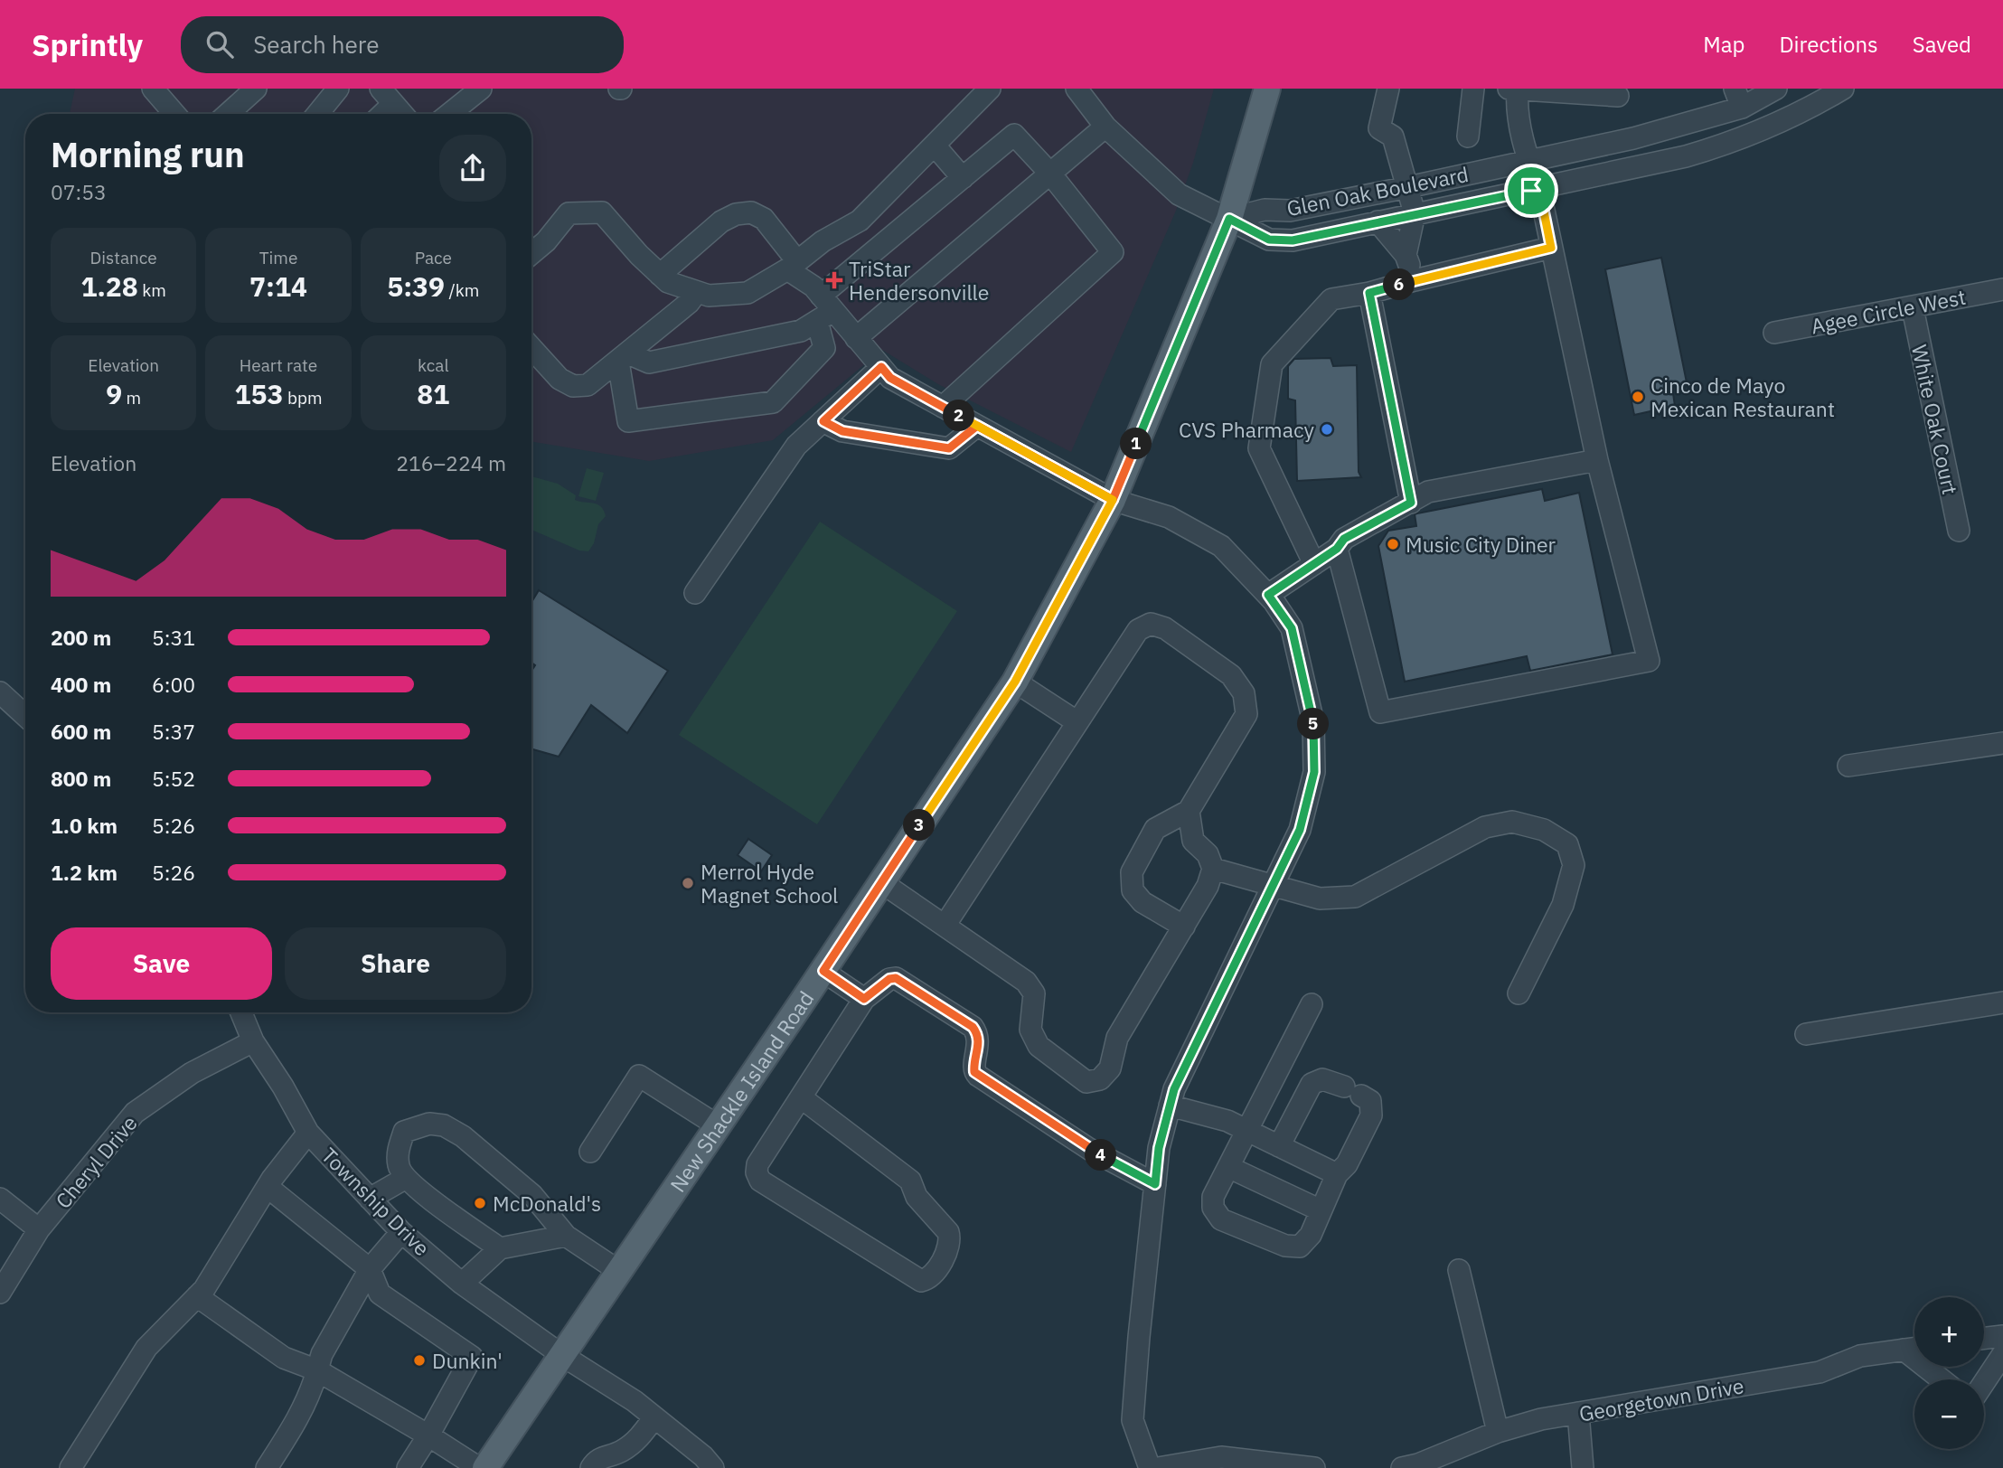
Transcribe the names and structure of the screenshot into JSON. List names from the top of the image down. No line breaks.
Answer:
{"streets":{"main road":["New Shackle Island Road"],"street":["Glen Oak Boulevard","Agee Circle West","White Oak Court","Cheryl Drive","Township Drive","Georgetown Drive"]},"crossings":[["Glen Oak Boulevard","New Shackle Island Road"],["Agee Circle West","White Oak Court"],["New Shackle Island Road","Township Drive"],["Cheryl Drive","Township Drive"]],"places":{"health":["TriStar Hendersonville"],"other":["Cinco de Mayo Mexican Restaurant","CVS Pharmacy","Music City Diner","Merrol Hyde Magnet School","McDonald's","Dunkin'"]},"page":{"header":"Sprintly","search":"Search here","nav":["Map","Directions","Saved"],"heading":["Morning run","07:53"],"stats":[["Distance","1.28 km"],["Time","7:14"],["Pace","5:39 /km"],["Elevation","9 m"],["Heart rate","153 bpm"],["kcal","81"]],"pins":["6","2","1","5","3","4"],"chart":["Elevation","216–224 m"],"list":[{"name":"200 m","note":"5:31"},{"name":"400 m","note":"6:00"},{"name":"600 m","note":"5:37"},{"name":"800 m","note":"5:52"},{"name":"1.0 km","note":"5:26"},{"name":"1.2 km","note":"5:26"}],"buttons":["Save","Share"],"map_buttons":["+","−"]}}
